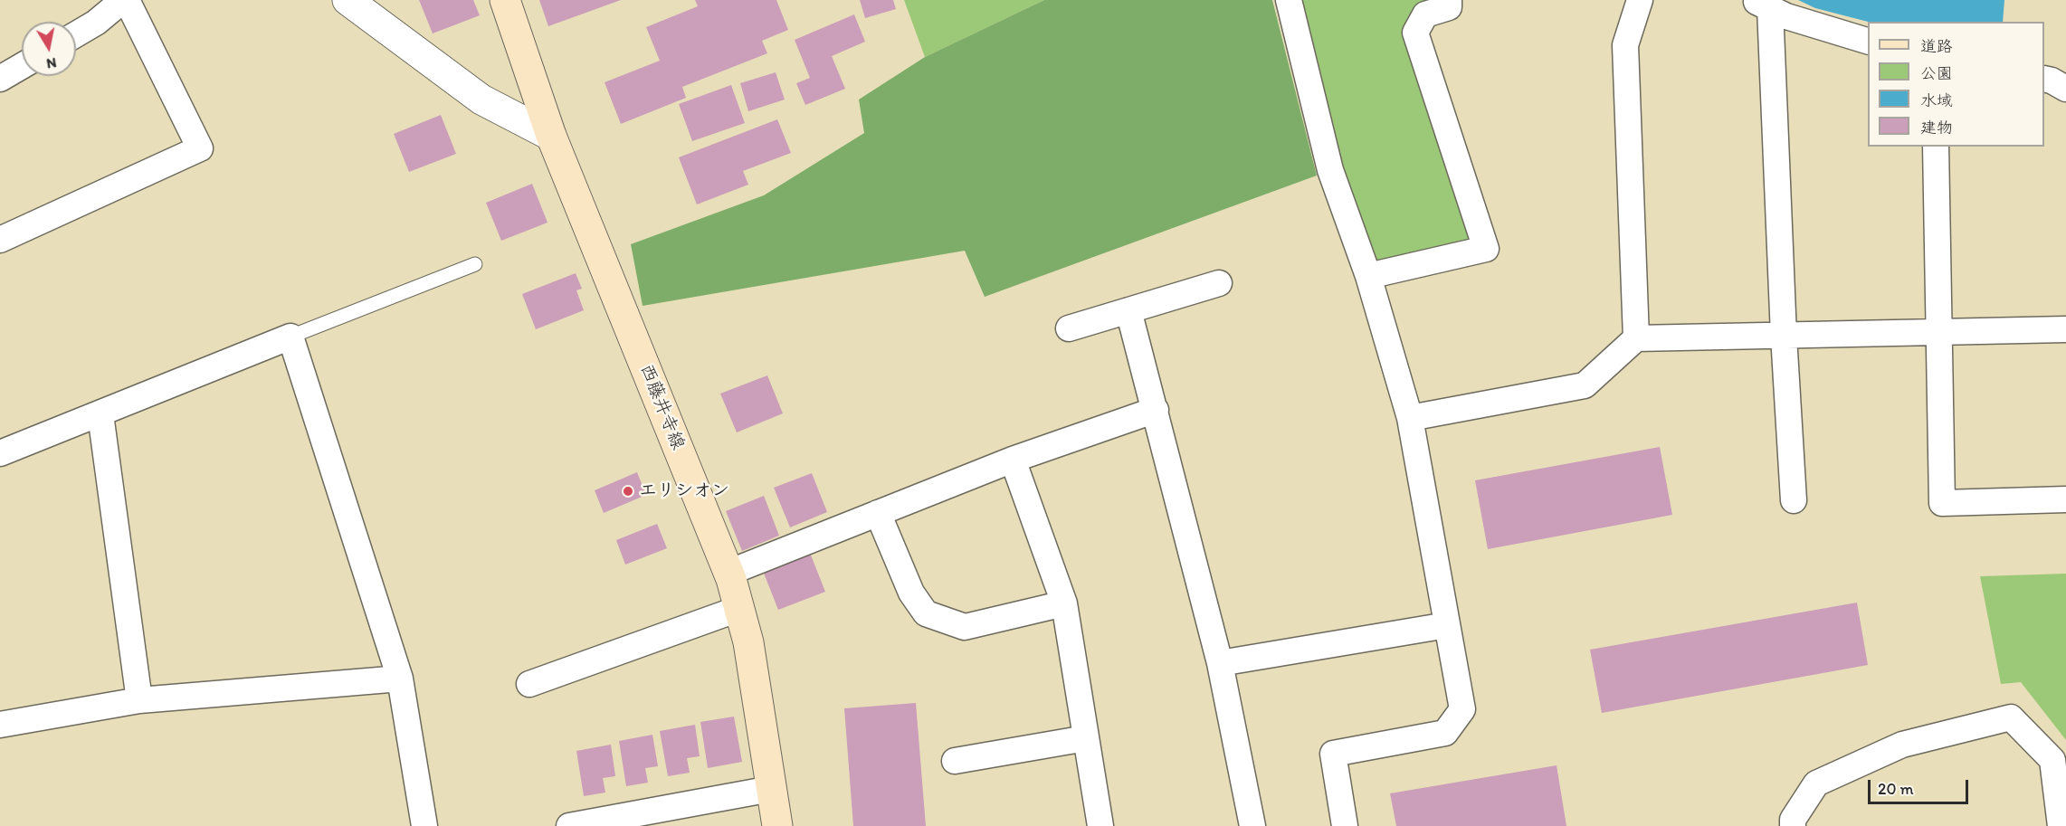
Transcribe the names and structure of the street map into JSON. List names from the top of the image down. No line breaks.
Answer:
{"streets":{"main road":["西藤井寺線"]},"places":["エリシオン"],"legend":["道路","公園","水域","建物"],"scale_bar":"20 m","north":"bottom"}
